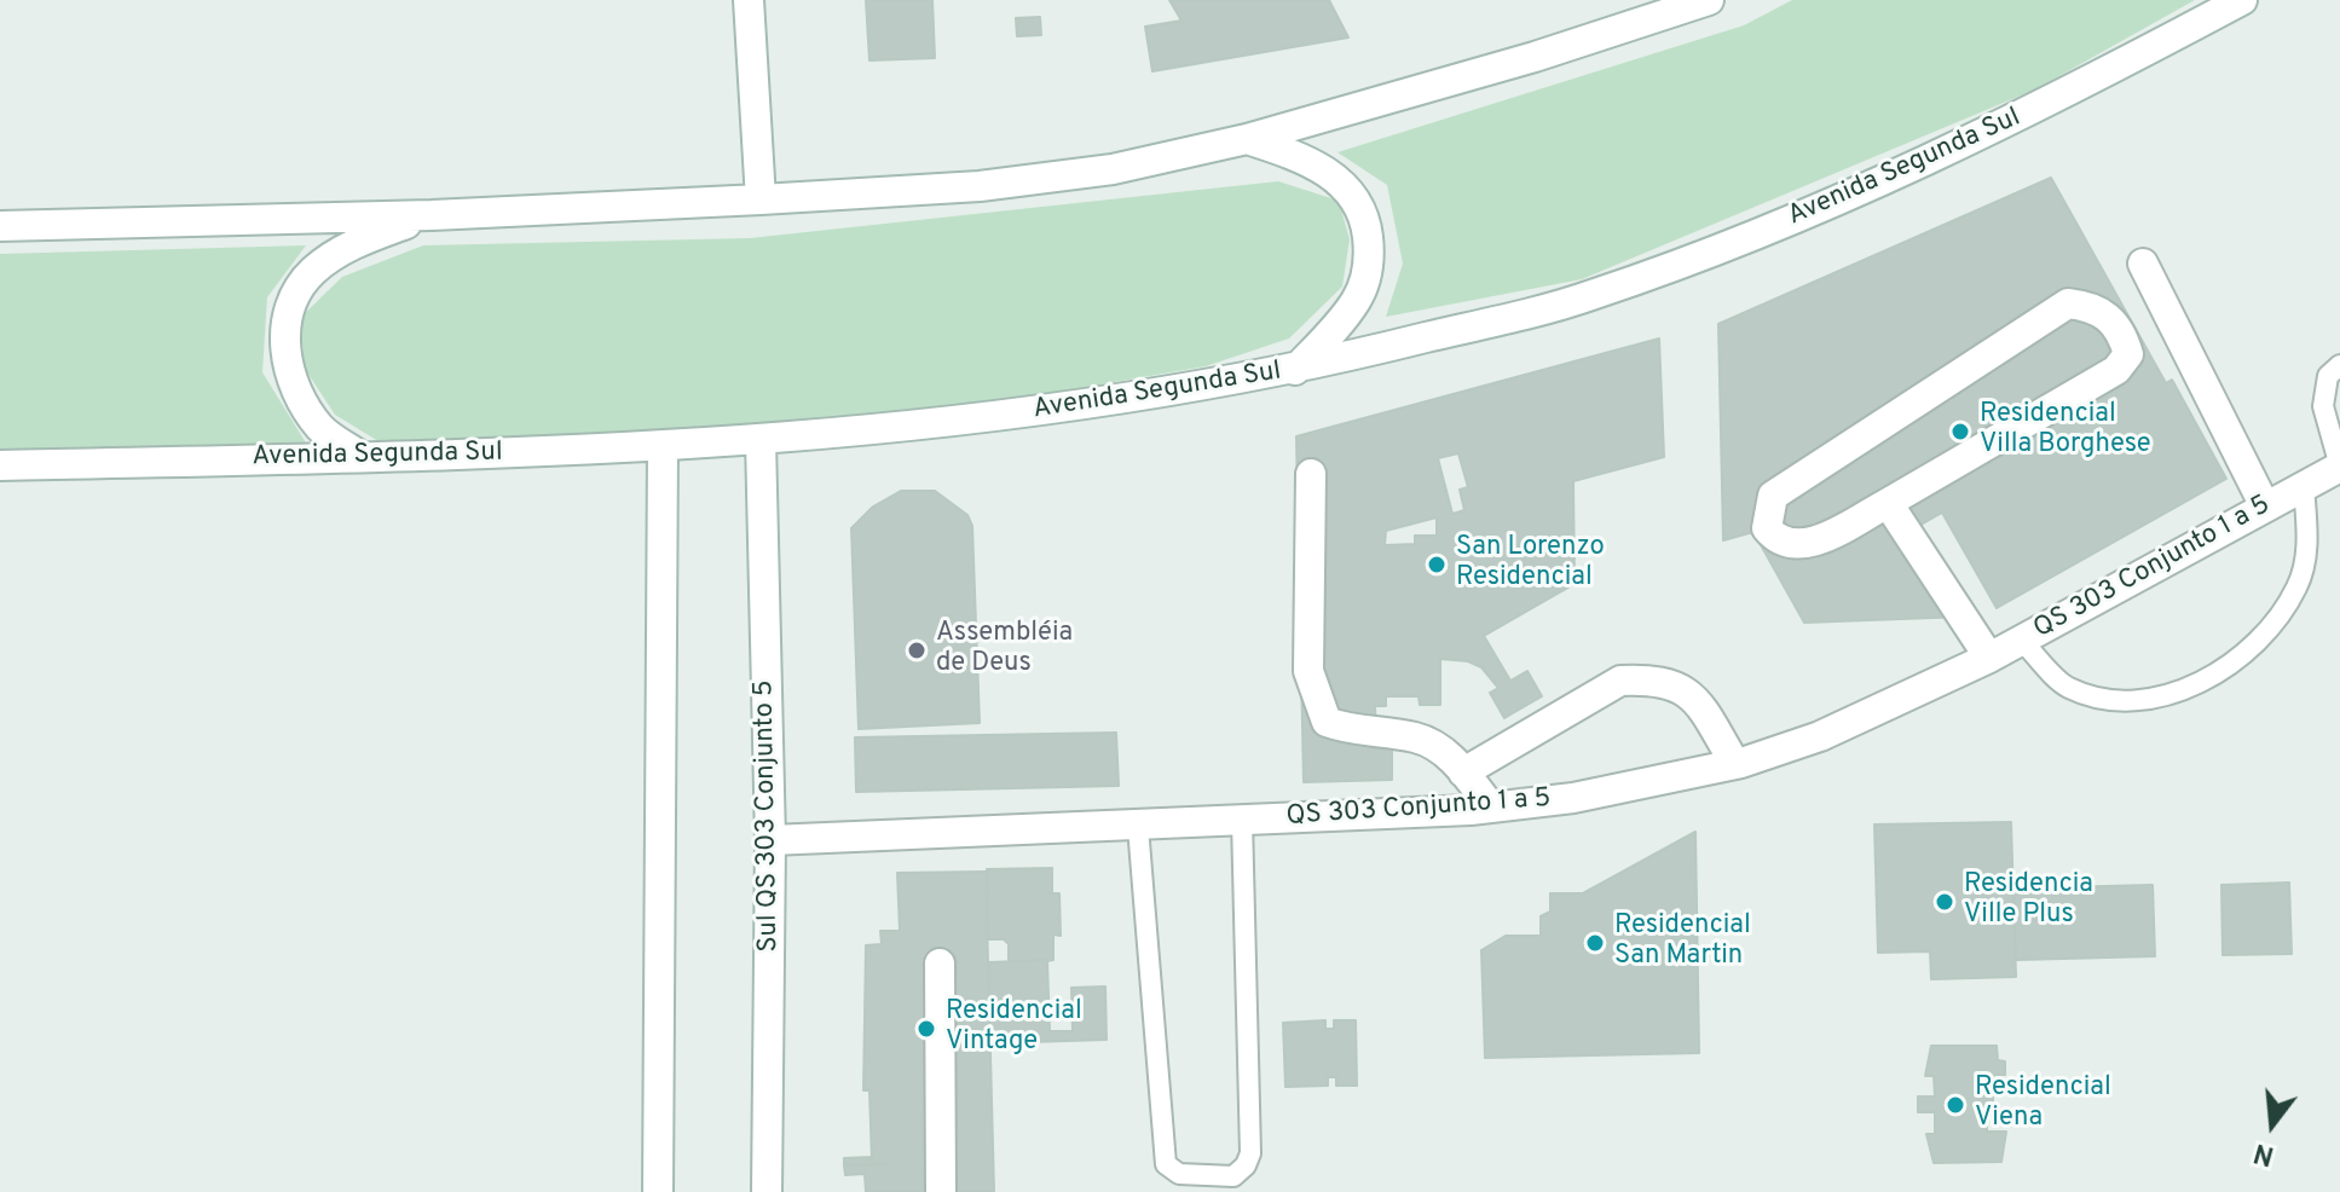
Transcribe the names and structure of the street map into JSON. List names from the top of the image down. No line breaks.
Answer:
{"streets":{"street":["Avenida Segunda Sul","QS 303 Conjunto 1 a 5","Sul QS 303 Conjunto 5"]},"crossings":[["Avenida Segunda Sul","Sul QS 303 Conjunto 5"],["QS 303 Conjunto 1 a 5","Sul QS 303 Conjunto 5"]],"places":["Residencial Villa Borghese","San Lorenzo Residencial","Assembléia de Deus","Residencia Ville Plus","Residencial San Martin","Residencial Vintage","Residencial Viena"],"north":"bottom"}
